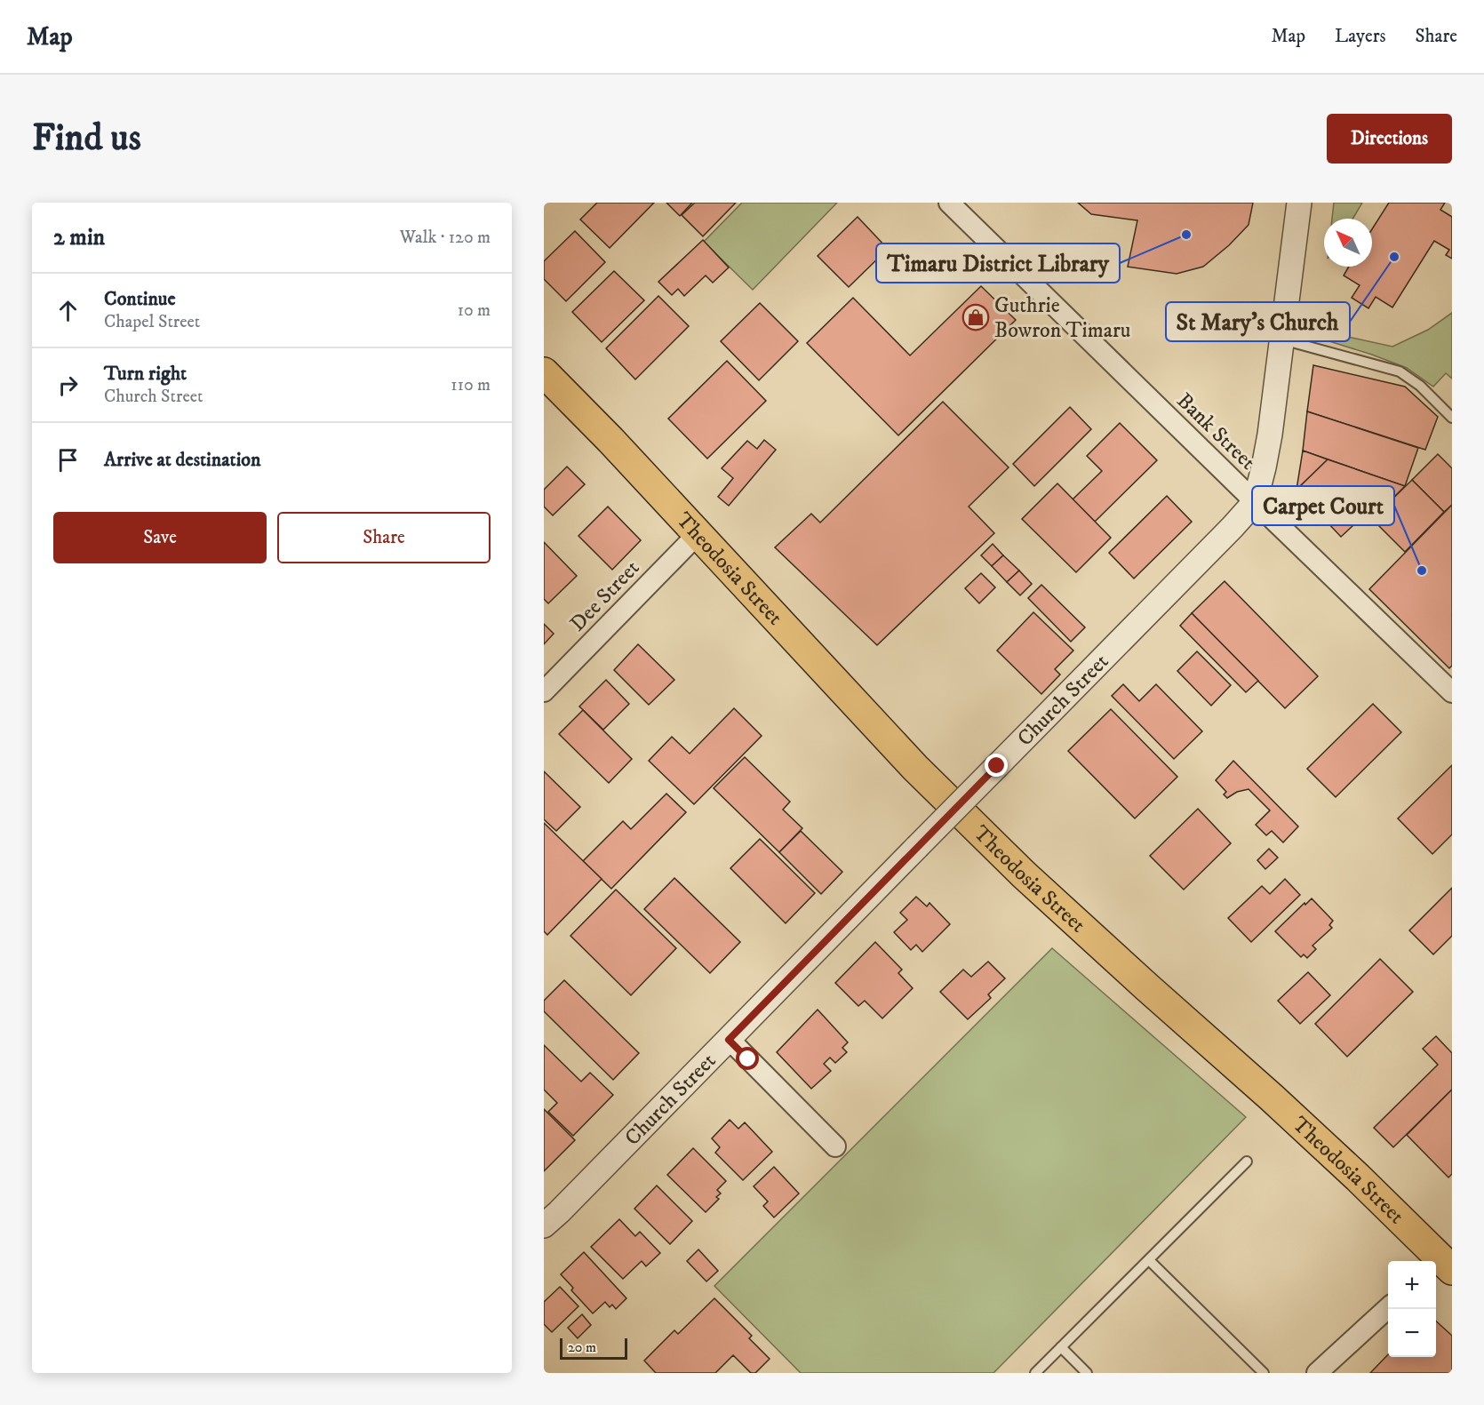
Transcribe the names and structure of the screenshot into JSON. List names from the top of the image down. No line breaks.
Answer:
{"streets":{"highway":["Theodosia Street"],"street":["Bank Street","Dee Street","Church Street"]},"crossings":[["Bank Street","Church Street"],["Theodosia Street","Dee Street"]],"places":{"other":["Timaru District Library","St Mary's Church","Carpet Court"],"shop":["Guthrie Bowron Timaru"]},"scale_bar":"20 m","north":"top left","page":{"header":"Map","nav":["Map","Layers","Share"],"buttons":["Directions",["Save","Share"]],"title":"Find us","heading":["2 min","Walk · 120 m"],"list":[["Continue","Chapel Street","10 m"],["Turn right","Church Street","110 m"],"Arrive at destination"],"map_buttons":["+","−"],"scale":"20 m"}}
